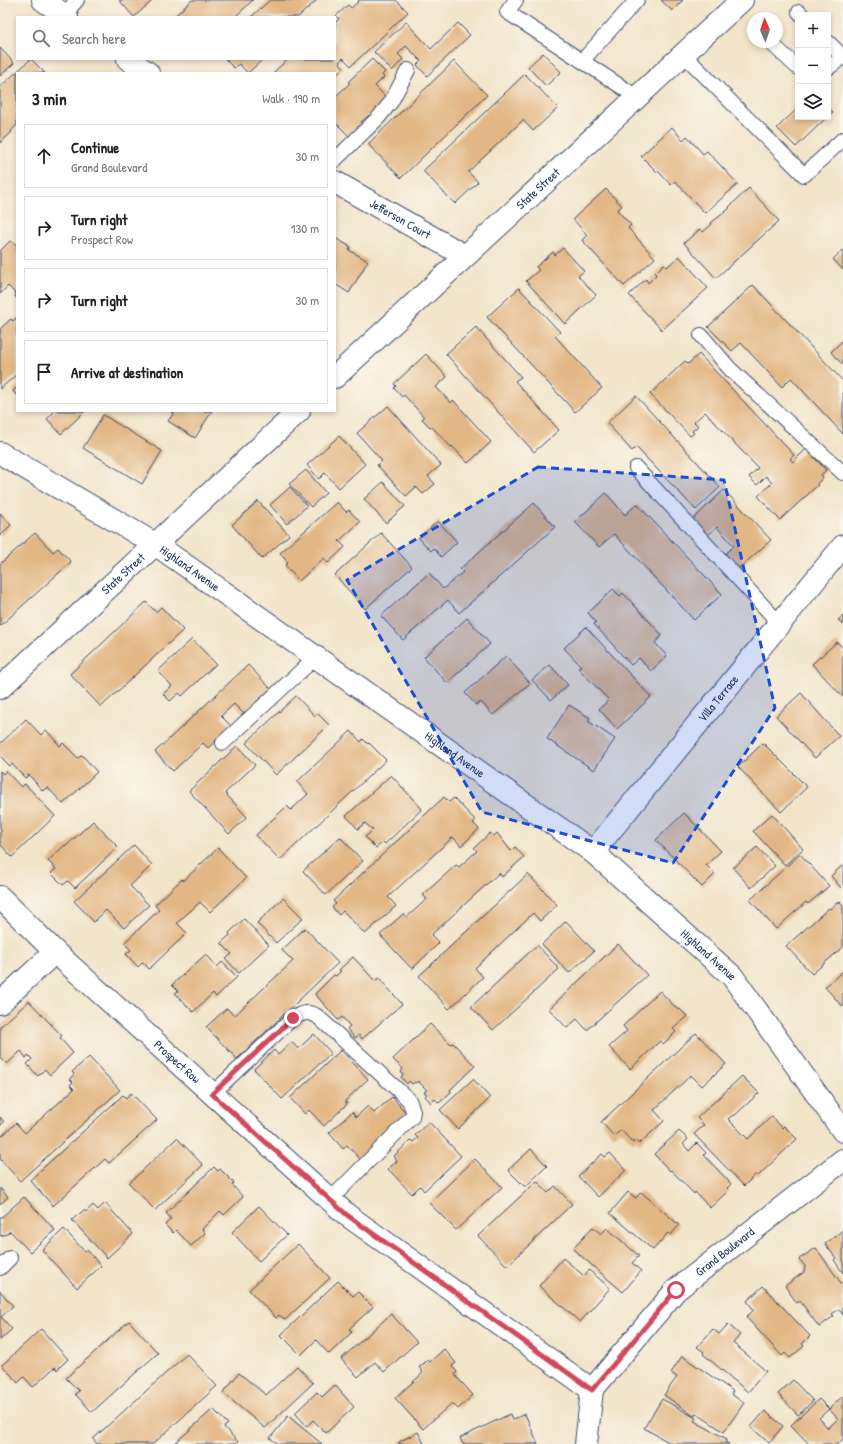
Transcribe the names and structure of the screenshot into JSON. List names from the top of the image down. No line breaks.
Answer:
{"streets":{"street":["State Street","Jefferson Court","Highland Avenue","Villa Terrace","Prospect Row","Grand Boulevard"]},"crossings":[["State Street","Jefferson Court"],["State Street","Highland Avenue"],["Highland Avenue","Villa Terrace"],["Prospect Row","Grand Boulevard"]],"north":"top","page":{"map_buttons":["+","−"],"search":"Search here","heading":["3 min","Walk · 190 m"],"list":[["Continue","Grand Boulevard","30 m"],["Turn right","Prospect Row","130 m"],["Turn right","30 m"],"Arrive at destination"]}}
